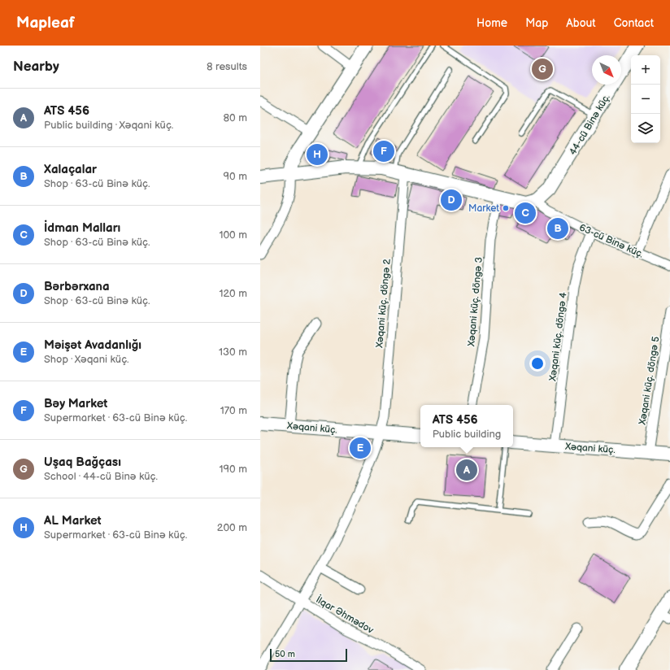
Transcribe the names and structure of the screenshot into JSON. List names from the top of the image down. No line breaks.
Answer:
{"streets":{"street":["44-cü Binə küç.","63-cü Binə küç.","Xəqani küç. döngə 3","Xəqani küç. döngə 2","Xəqani küç. döngə 4","Xəqani küç. döngə 5","Xəqani küç.","İlqar Əhmədov"]},"crossings":[["44-cü Binə küç.","63-cü Binə küç."],["63-cü Binə küç.","Xəqani küç. döngə 4"],["Xəqani küç. döngə 2","Xəqani küç."],["Xəqani küç. döngə 2","İlqar Əhmədov"],["Xəqani küç. döngə 4","Xəqani küç."],["Xəqani küç. döngə 5","Xəqani küç."]],"places":["Market"],"scale_bar":"50 m","north":"bottom right","page":{"header":"Mapleaf","nav":["Home","Map","About","Contact"],"heading":["Nearby","8 results"],"map_buttons":["+","−"],"pins":["G","F","H","D","C","B","E","A"],"list":[{"mark":"A","name":"ATS 456","note":"Public building · Xəqani küç.","value":"80 m"},{"mark":"B","name":"Xalaçalar","note":"Shop · 63-cü Binə küç.","value":"90 m"},{"mark":"C","name":"İdman Malları","note":"Shop · 63-cü Binə küç.","value":"100 m"},{"mark":"D","name":"Bərbərxana","note":"Shop · 63-cü Binə küç.","value":"120 m"},{"mark":"E","name":"Məişət Avadanlığı","note":"Shop · Xəqani küç.","value":"130 m"},{"mark":"F","name":"Bəy Market","note":"Supermarket · 63-cü Binə küç.","value":"170 m"},{"mark":"G","name":"Uşaq Bağçası","note":"School · 44-cü Binə küç.","value":"190 m"},{"mark":"H","name":"AL Market","note":"Supermarket · 63-cü Binə küç.","value":"200 m"}],"popup":["ATS 456","Public building"],"scale":"50 m"}}
